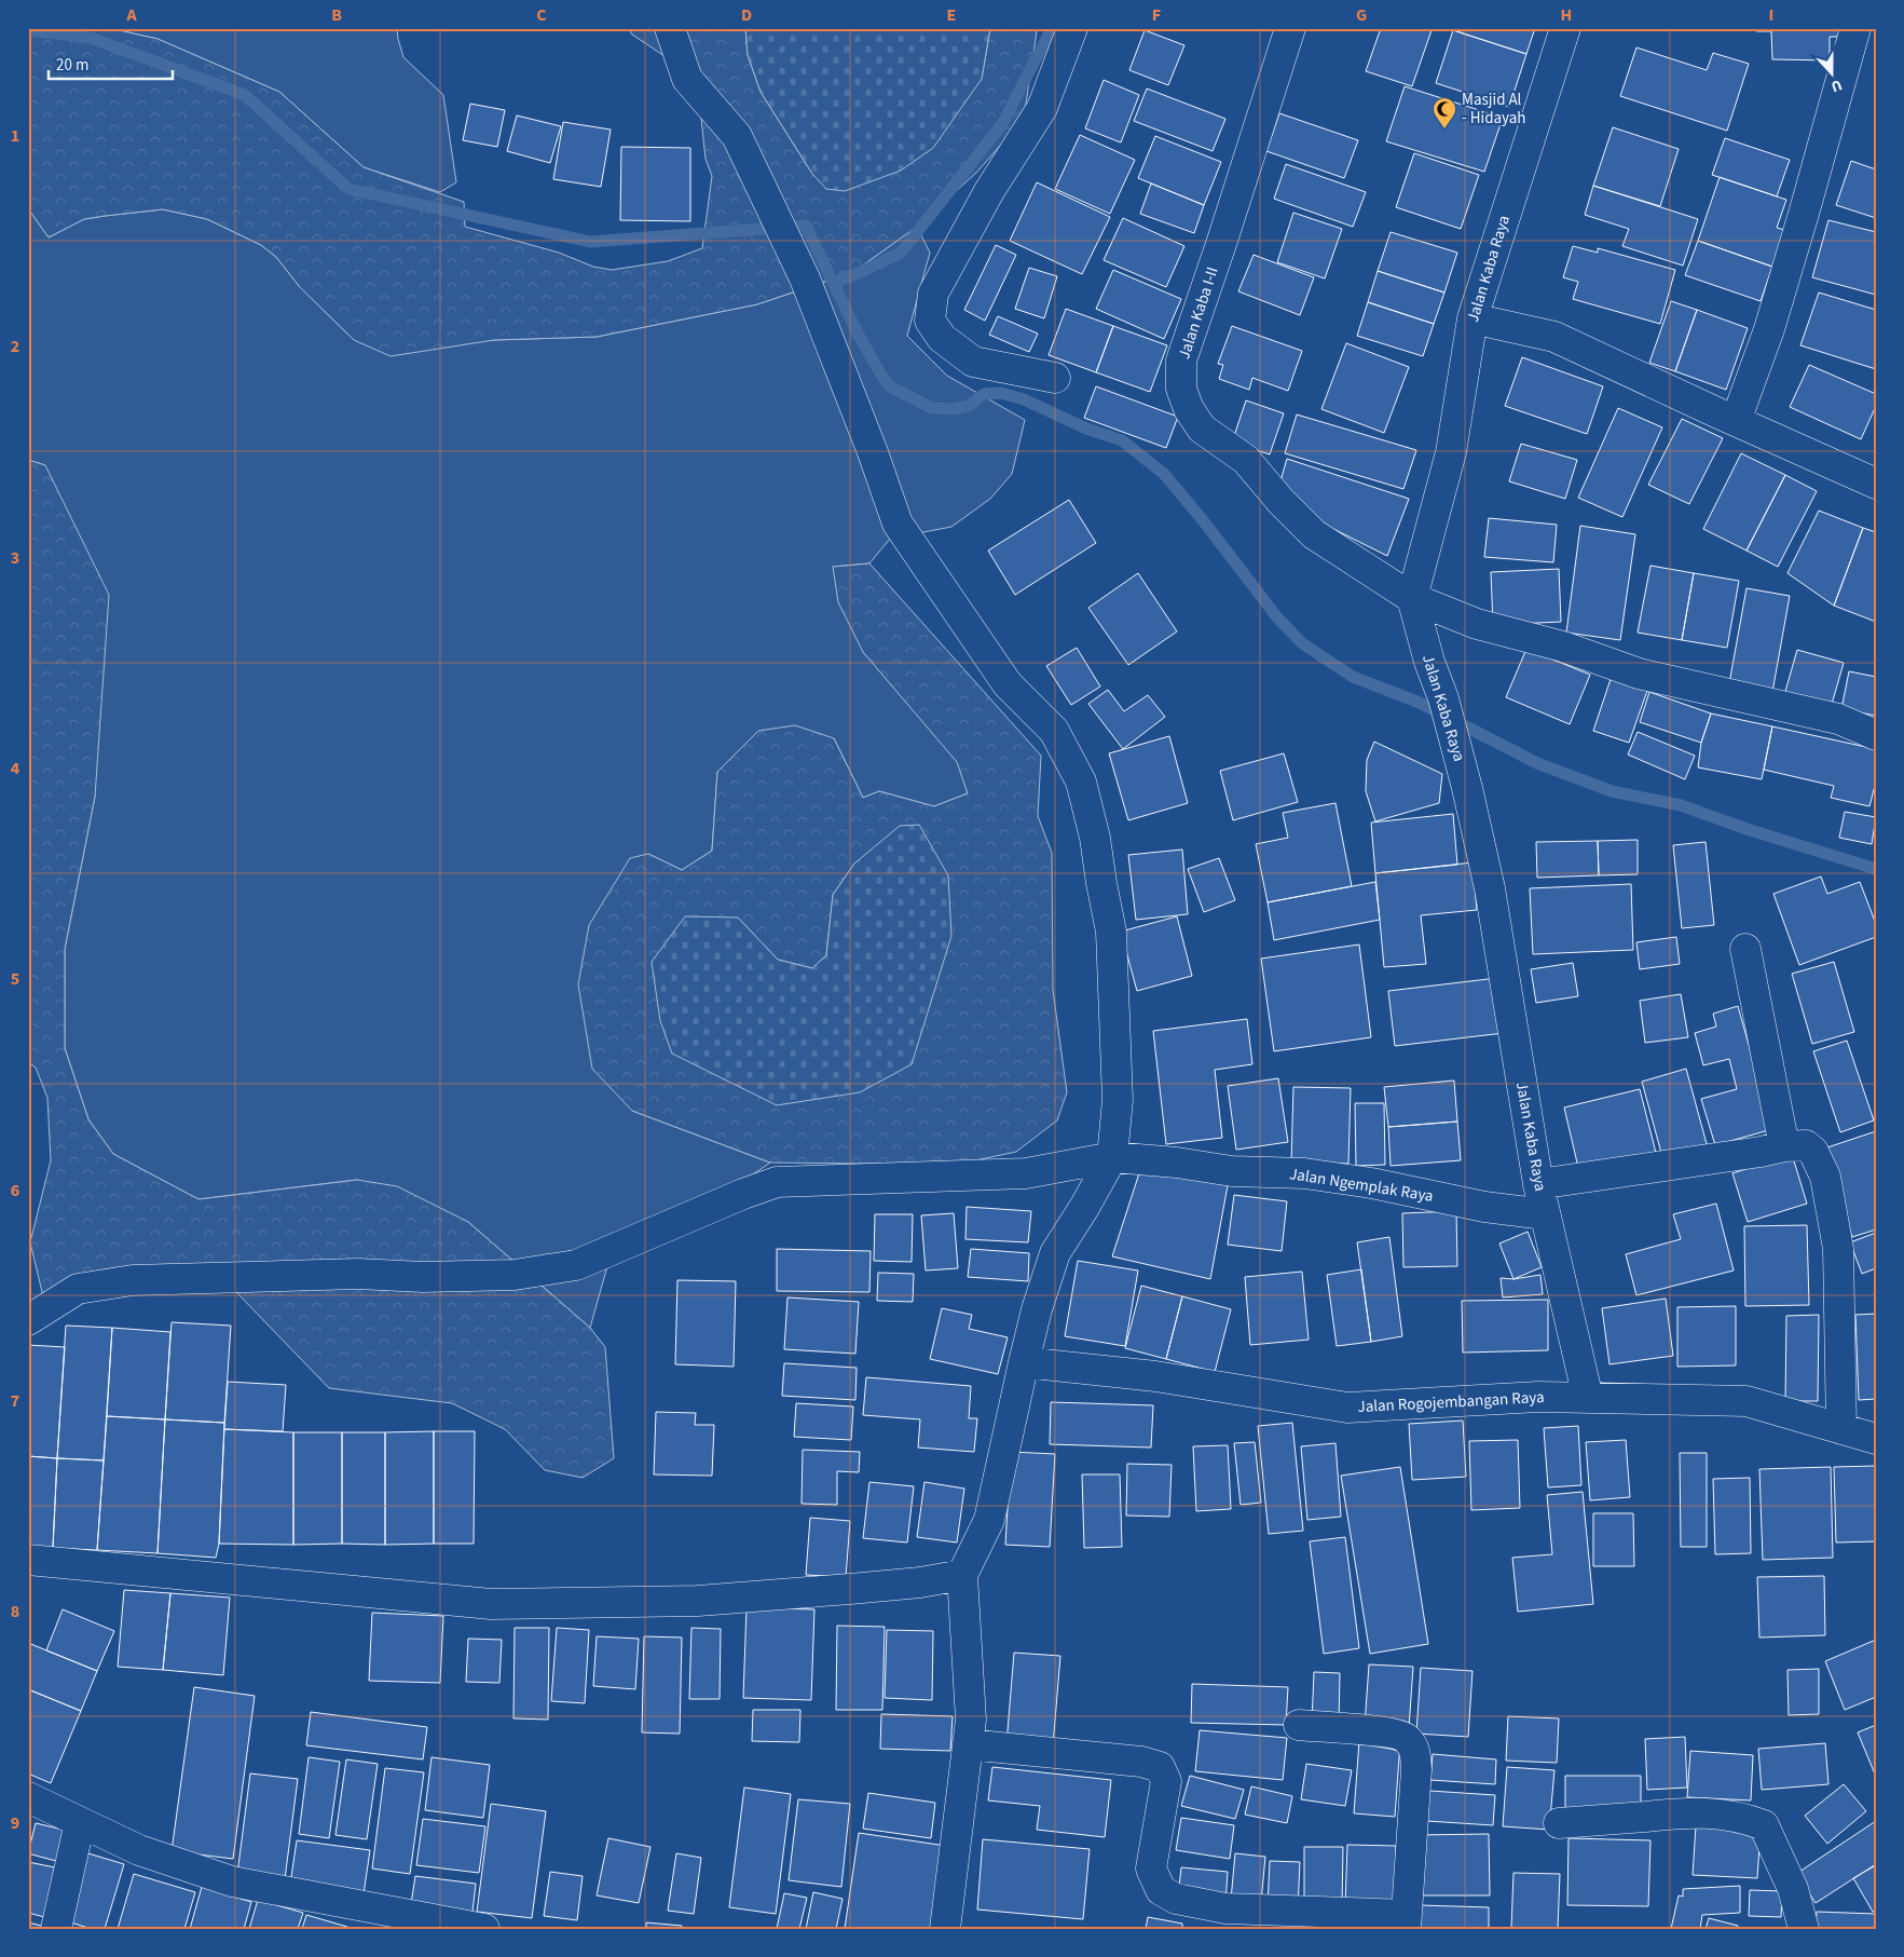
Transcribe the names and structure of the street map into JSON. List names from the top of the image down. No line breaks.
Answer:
{"streets":{"street":["Jalan Kaba Raya","Jalan Kaba I-II","Jalan Ngemplak Raya","Jalan Rogojembangan Raya"]},"crossings":[["Jalan Kaba Raya","Jalan Kaba I-II"],["Jalan Kaba Raya","Jalan Ngemplak Raya"],["Jalan Kaba Raya","Jalan Rogojembangan Raya"]],"places":{"mosque":["Masjid Al - Hidayah"]},"scale_bar":"20 m","north":"bottom","grid":{"columns":["A","B","C","D","E","F","G","H","I"],"rows":["1","2","3","4","5","6","7","8","9"]}}
